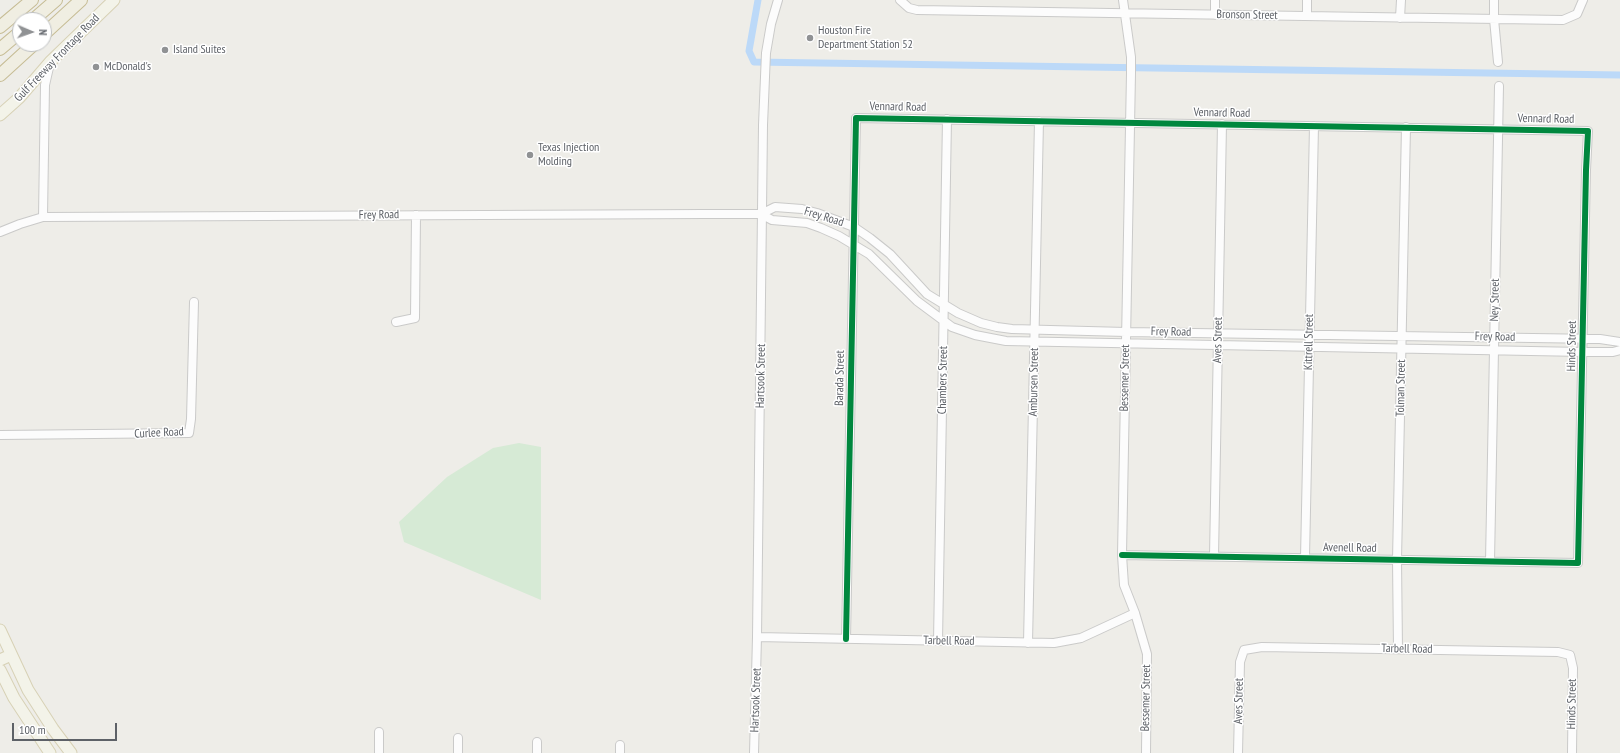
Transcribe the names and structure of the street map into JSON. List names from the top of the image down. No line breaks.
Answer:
{"streets":{"main road":["Gulf Freeway Frontage Road"],"street":["Bronson Street","Vennard Road","Frey Road","Ney Street","Aves Street","Kittrell Street","Hinds Street","Hartsook Street","Barada Street","Bessemer Street","Chambers Street","Ambursen Street","Tolman Street","Curlee Road","Avenell Road","Tarbell Road"]},"crossings":[["Bronson Street","Bessemer Street"],["Vennard Road","Ney Street"],["Vennard Road","Aves Street"],["Vennard Road","Kittrell Street"],["Vennard Road","Hinds Street"],["Vennard Road","Barada Street"],["Vennard Road","Bessemer Street"],["Vennard Road","Chambers Street"],["Vennard Road","Ambursen Street"],["Vennard Road","Tolman Street"],["Frey Road","Ney Street"],["Frey Road","Aves Street"],["Frey Road","Kittrell Street"],["Frey Road","Hinds Street"],["Frey Road","Hartsook Street"],["Frey Road","Barada Street"],["Frey Road","Bessemer Street"],["Frey Road","Chambers Street"],["Frey Road","Ambursen Street"],["Frey Road","Tolman Street"],["Ney Street","Avenell Road"],["Aves Street","Avenell Road"],["Aves Street","Tarbell Road"],["Kittrell Street","Avenell Road"],["Hinds Street","Avenell Road"],["Hinds Street","Tarbell Road"],["Hartsook Street","Tarbell Road"],["Barada Street","Tarbell Road"],["Bessemer Street","Avenell Road"],["Bessemer Street","Tarbell Road"],["Chambers Street","Tarbell Road"],["Ambursen Street","Tarbell Road"],["Tolman Street","Avenell Road"],["Tolman Street","Tarbell Road"]],"places":["Houston Fire Department Station 52","Island Suites","McDonald's","Texas Injection Molding"],"scale_bar":"100 m","north":"right"}
